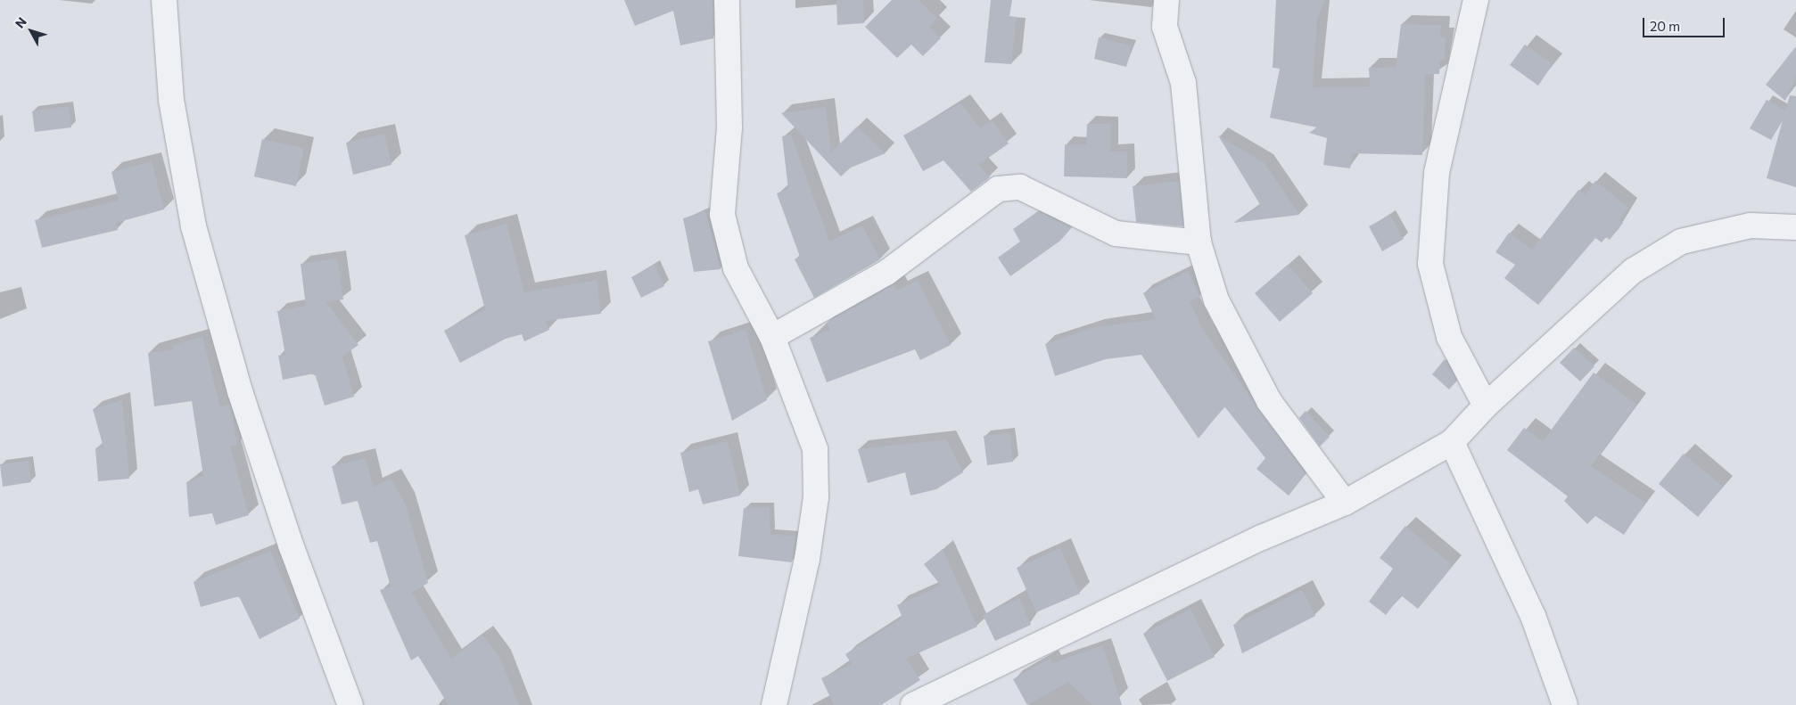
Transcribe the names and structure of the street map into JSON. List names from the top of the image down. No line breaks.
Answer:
{"scale_bar":"20 m","north":"top left"}
